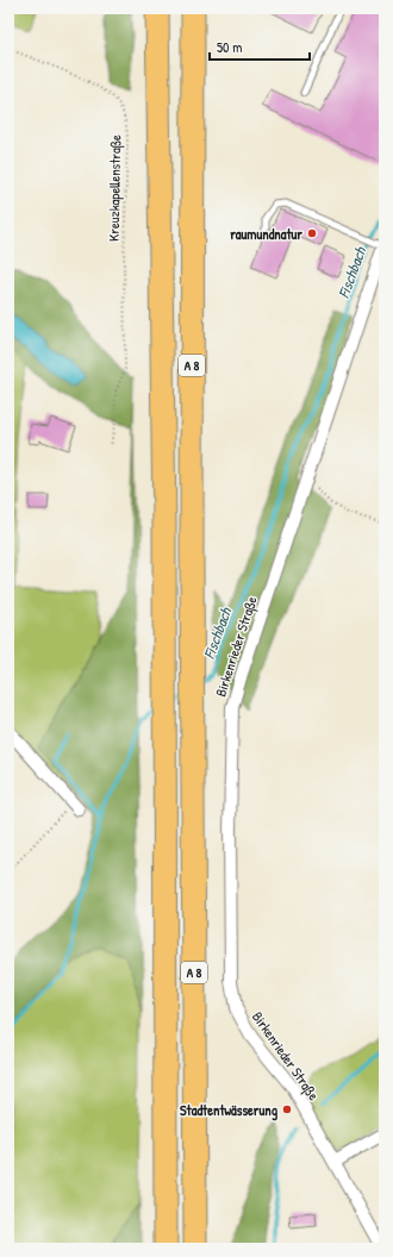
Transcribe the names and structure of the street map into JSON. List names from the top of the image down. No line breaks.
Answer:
{"streets":{"highway":["A 8"],"street":["Birkenrieder Straße"],"path":["Kreuzkapellenstraße"]},"water":["Fischbach"],"places":["raumundnatur","Stadtentwässerung"],"scale_bar":"50 m"}
